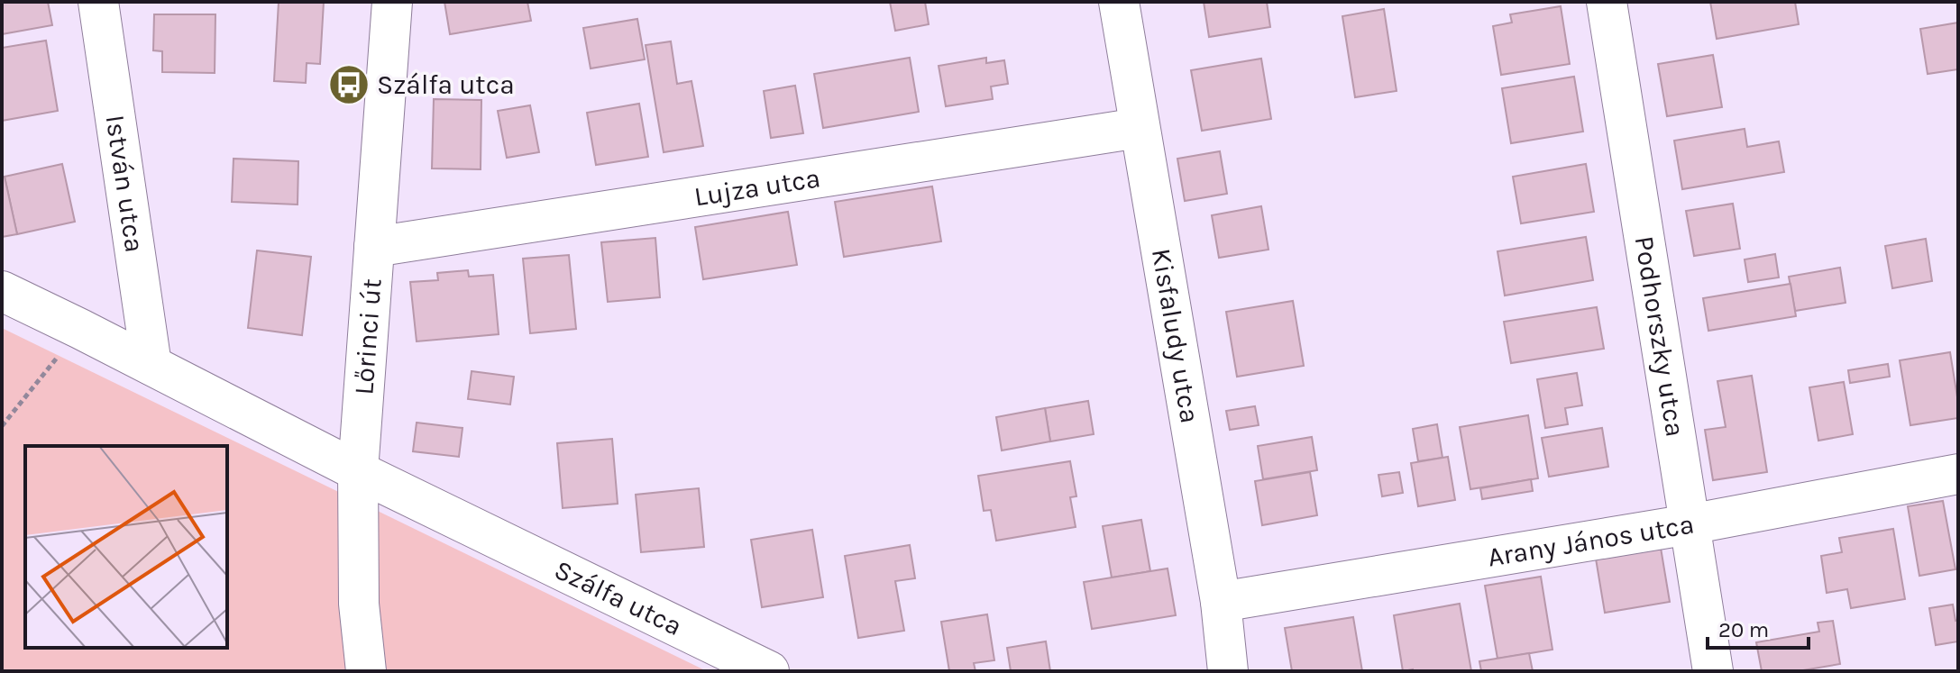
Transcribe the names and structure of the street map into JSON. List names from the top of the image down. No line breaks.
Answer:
{"streets":{"street":["István utca","Lujza utca","Lőrinci út","Kisfaludy utca","Podhorszky utca","Arany János utca","Szálfa utca"]},"crossings":[["István utca","Szálfa utca"],["Lujza utca","Lőrinci út"],["Lujza utca","Kisfaludy utca"],["Lőrinci út","Szálfa utca"],["Kisfaludy utca","Arany János utca"],["Podhorszky utca","Arany János utca"]],"places":{"bus stop":["Szálfa utca"]},"scale_bar":"20 m"}
